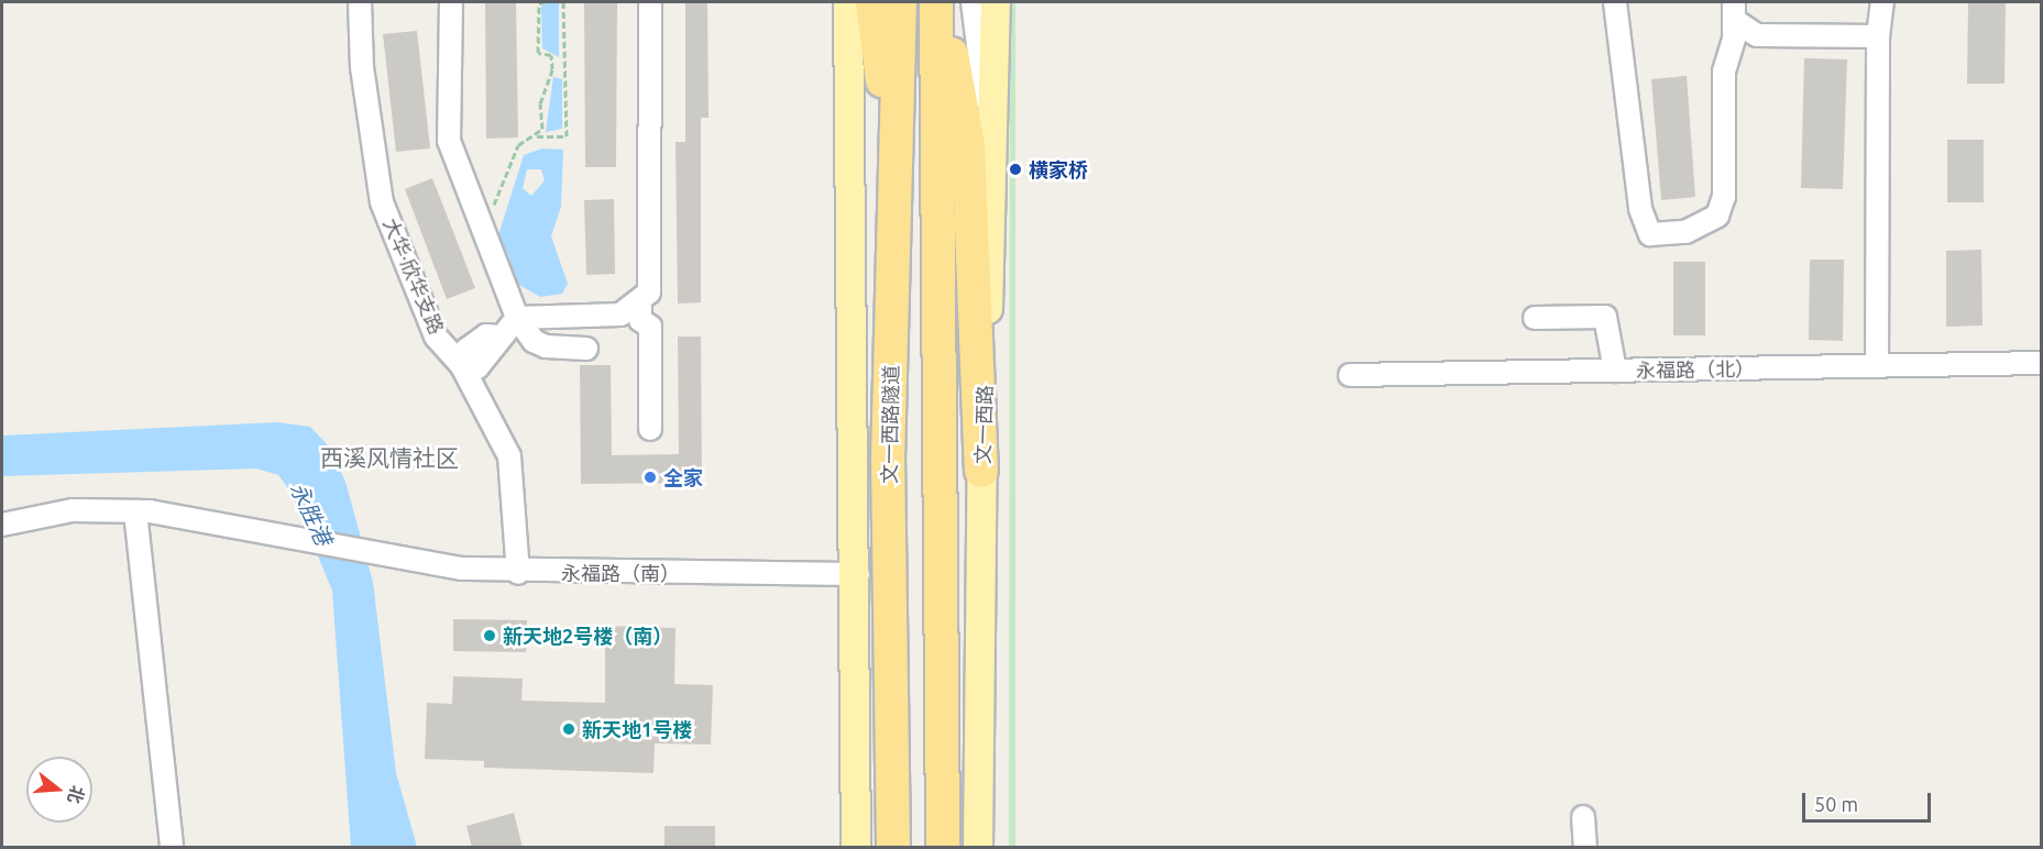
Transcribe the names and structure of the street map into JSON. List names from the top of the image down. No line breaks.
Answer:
{"streets":{"highway":["文一西路隧道"],"main road":["文一西路"],"street":["大华·欣华支路","永福路（北）","永福路（南）"]},"crossings":[["大华·欣华支路","永福路（南）"]],"districts":["西溪风情社区"],"water":["永胜港"],"places":["横家桥","全家","新天地2号楼（南）","新天地1号楼"],"scale_bar":"50 m","north":"right"}
